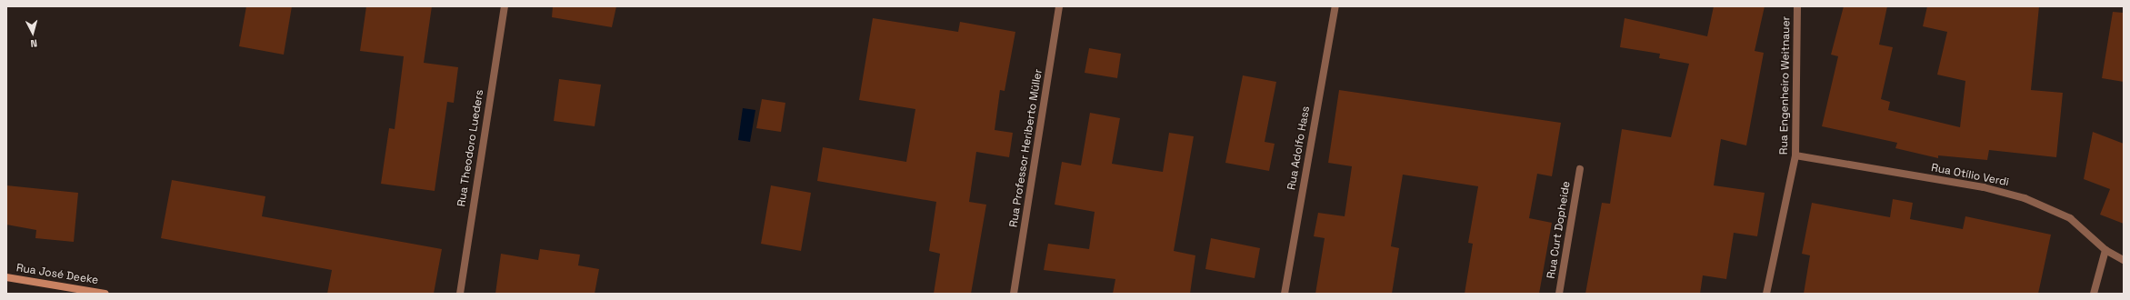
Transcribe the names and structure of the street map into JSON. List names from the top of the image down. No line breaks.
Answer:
{"streets":{"street":["Rua Engenheiro Weitnauer","Rua Theodoro Lueders","Rua Professor Heriberto Müller","Rua Adolfo Hass","Rua Otílio Verdi","Rua Curt Dopheide","Rua José Deeke"]},"crossings":[["Rua Engenheiro Weitnauer","Rua Otílio Verdi"]],"north":"bottom"}
